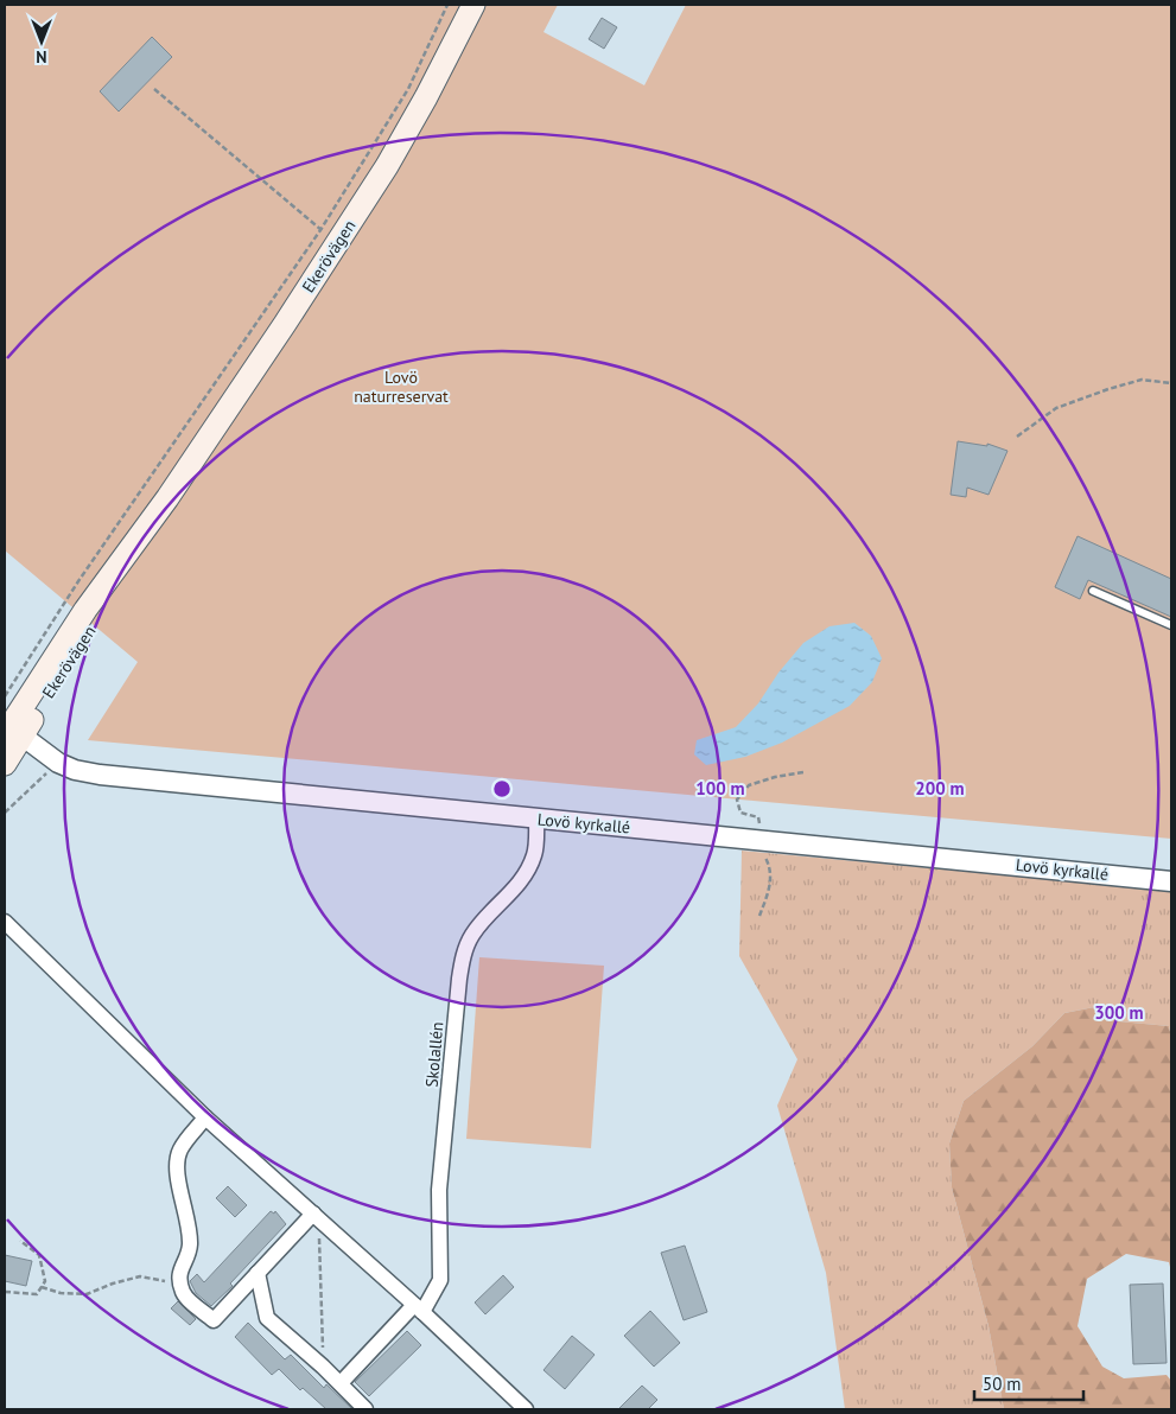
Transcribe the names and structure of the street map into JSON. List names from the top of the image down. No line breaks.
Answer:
{"streets":{"main road":["Ekerövägen"],"street":["Lovö kyrkallé","Skolallén"]},"crossings":[["Ekerövägen","Lovö kyrkallé"],["Lovö kyrkallé","Skolallén"]],"parks":["Lovö naturreservat"],"scale_bar":"50 m","north":"bottom","rings":["100 m","200 m","300 m"]}
